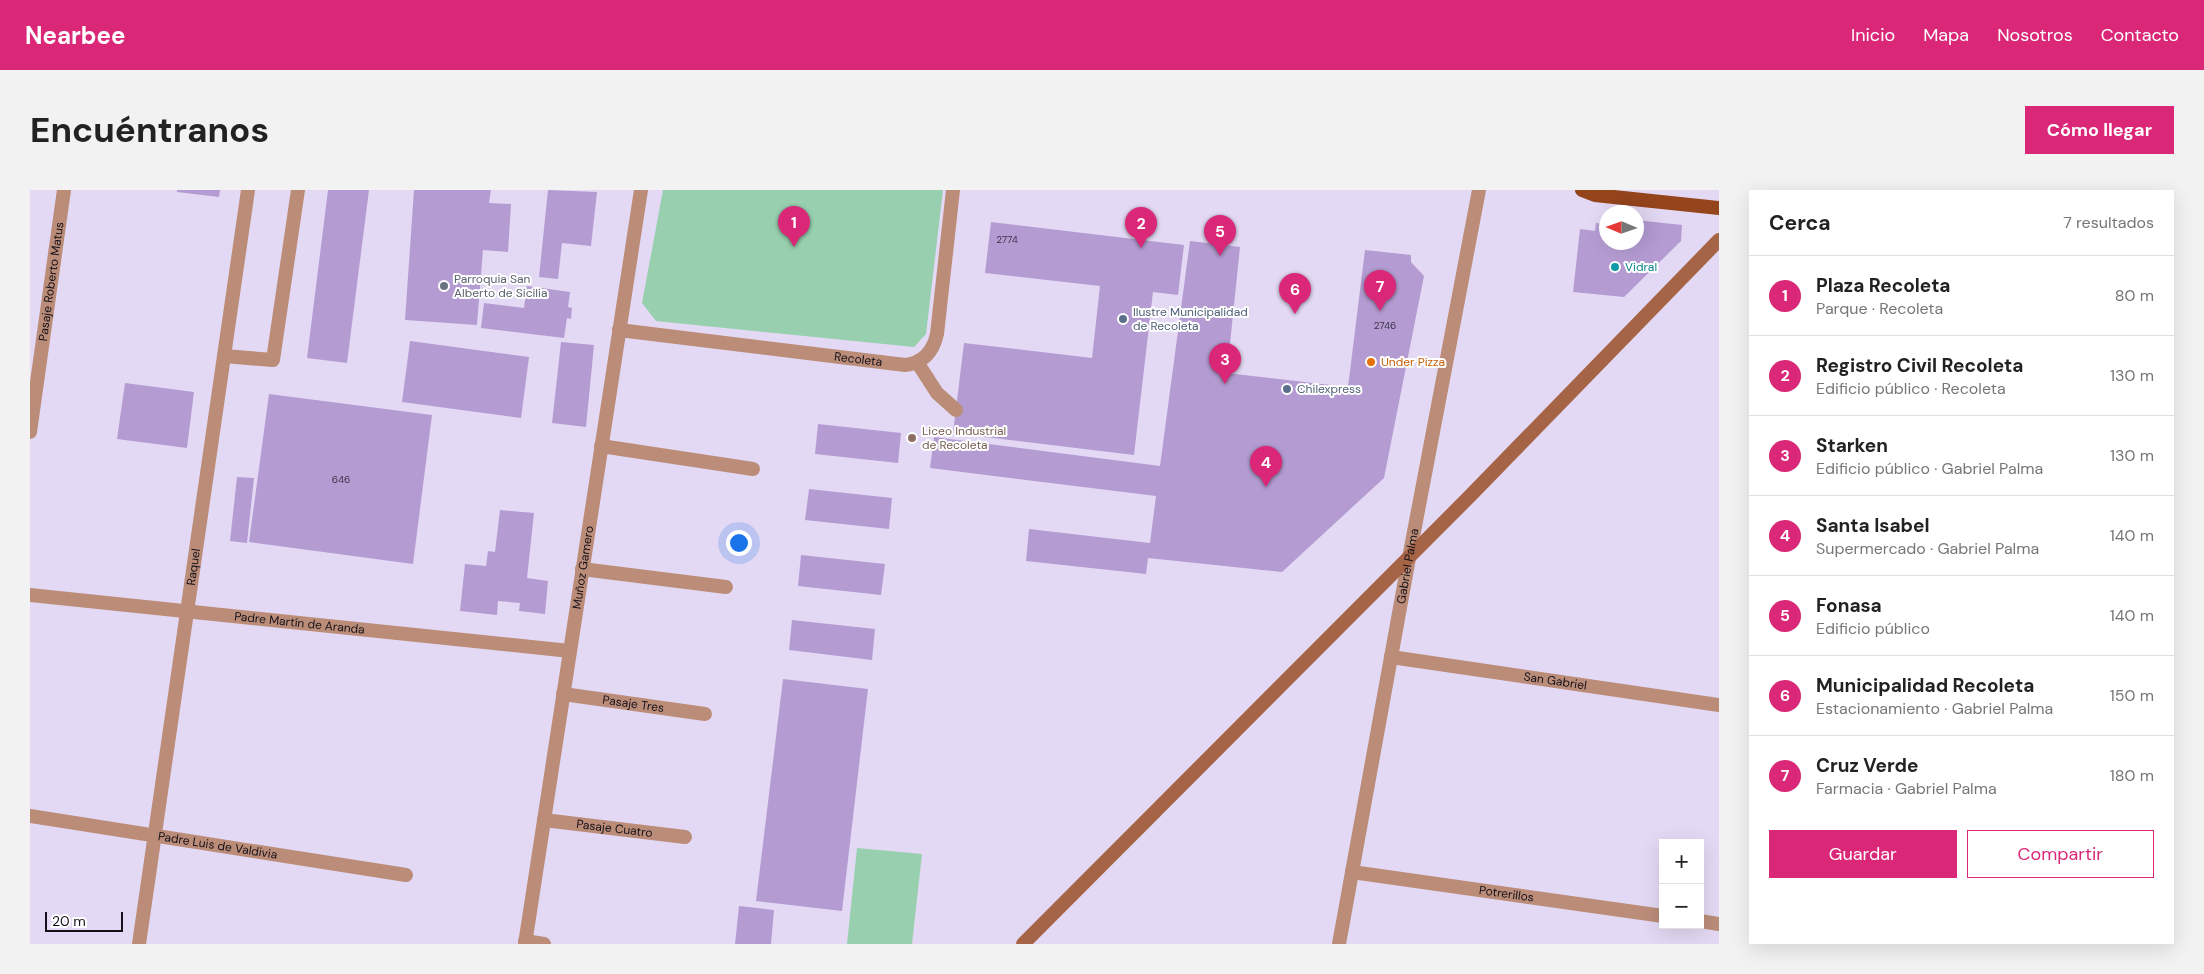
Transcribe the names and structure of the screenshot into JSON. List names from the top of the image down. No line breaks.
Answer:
{"streets":{"street":["Pasaje Roberto Matus","Recoleta","Raquel","Muñoz Gamero","Gabriel Palma","Padre Martín de Aranda","San Gabriel","Pasaje Tres","Pasaje Cuatro","Padre Luis de Valdivia","Potrerillos"]},"crossings":[["Recoleta","Muñoz Gamero"],["Raquel","Padre Martín de Aranda"],["Raquel","Padre Luis de Valdivia"],["Muñoz Gamero","Padre Martín de Aranda"],["Muñoz Gamero","Pasaje Tres"],["Muñoz Gamero","Pasaje Cuatro"],["Gabriel Palma","San Gabriel"],["Gabriel Palma","Potrerillos"]],"places":["Vidral","Parroquia San Alberto de Sicilia","Ilustre Municipalidad de Recoleta","Under Pizza","Chilexpress","Liceo Industrial de Recoleta"],"house_numbers":["2774","2746","646"],"scale_bar":"20 m","north":"left","page":{"header":"Nearbee","nav":["Inicio","Mapa","Nosotros","Contacto"],"buttons":["Cómo llegar",["Guardar","Compartir"]],"title":"Encuéntranos","heading":["Cerca","7 resultados"],"pins":["1","2","5","7","6","3","4"],"list":[{"mark":"1","name":"Plaza Recoleta","note":"Parque · Recoleta","value":"80 m"},{"mark":"2","name":"Registro Civil Recoleta","note":"Edificio público · Recoleta","value":"130 m"},{"mark":"3","name":"Starken","note":"Edificio público · Gabriel Palma","value":"130 m"},{"mark":"4","name":"Santa Isabel","note":"Supermercado · Gabriel Palma","value":"140 m"},{"mark":"5","name":"Fonasa","note":"Edificio público","value":"140 m"},{"mark":"6","name":"Municipalidad Recoleta","note":"Estacionamiento · Gabriel Palma","value":"150 m"},{"mark":"7","name":"Cruz Verde","note":"Farmacia · Gabriel Palma","value":"180 m"}],"map_buttons":["+","−"],"scale":"20 m"}}
